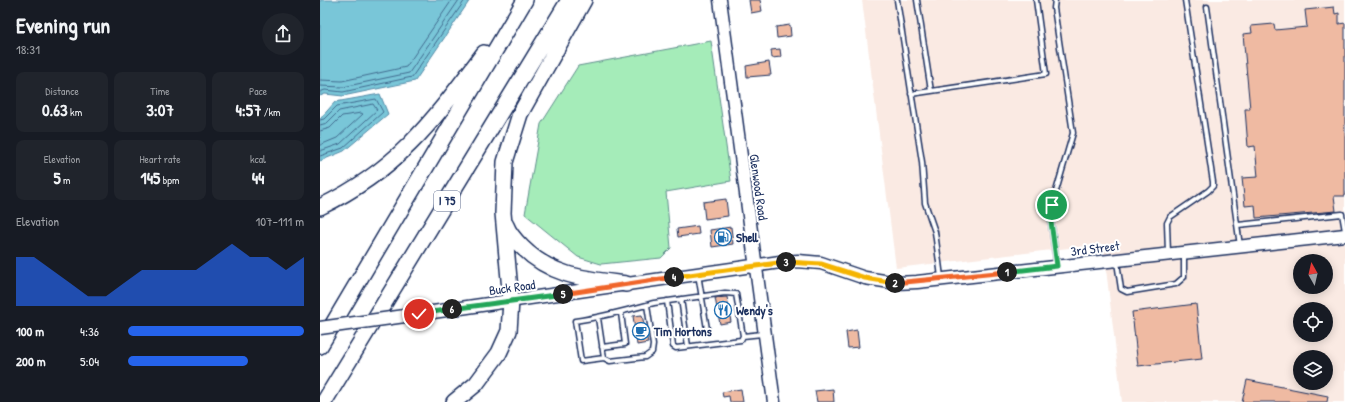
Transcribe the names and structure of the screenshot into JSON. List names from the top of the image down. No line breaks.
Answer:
{"streets":{"highway":["I 75"],"street":["Glenwood Road","3rd Street","Buck Road"]},"crossings":[["Glenwood Road","3rd Street"],["Glenwood Road","Buck Road"],["3rd Street","Buck Road"]],"places":{"fuel station":["Shell"],"restaurant":["Wendy's"],"cafe":["Tim Hortons"]},"north":"top","page":{"heading":["Evening run","18:31"],"stats":[["Distance","0.63 km"],["Time","3:07"],["Pace","4:57 /km"],["Elevation","5 m"],["Heart rate","145 bpm"],["kcal","44"]],"chart":["Elevation","107–111 m"],"pins":["3","1","4","2","5","6"],"list":[{"name":"100 m","note":"4:36"},{"name":"200 m","note":"5:04"}]}}
